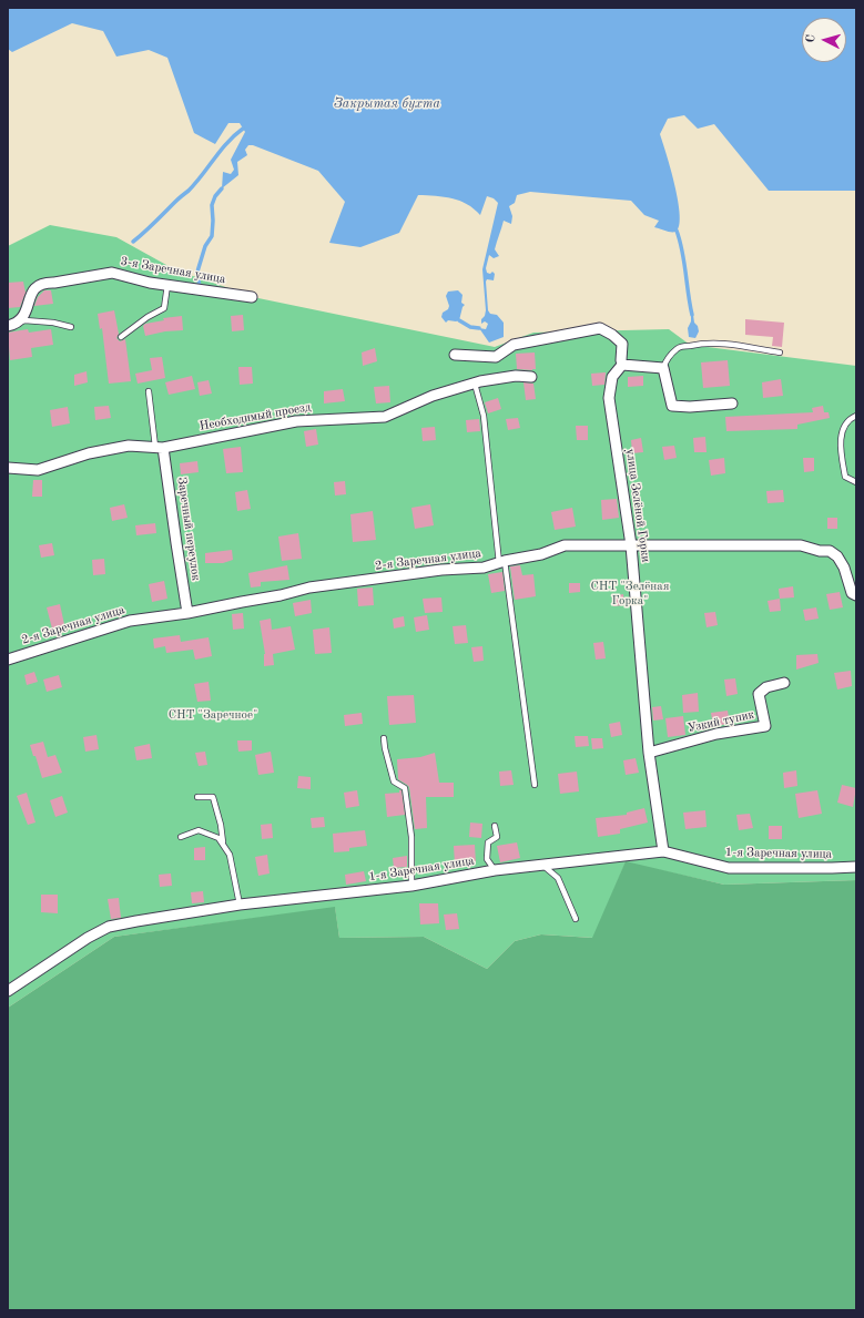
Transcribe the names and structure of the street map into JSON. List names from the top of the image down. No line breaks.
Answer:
{"streets":{"street":["3-я Заречная улица","Необходимый проезд","улица Зелёной Горки","Заречный переулок","2-я Заречная улица","Узкий тупик","1-я Заречная улица"]},"crossings":[["Необходимый проезд","Заречный переулок"],["улица Зелёной Горки","2-я Заречная улица"],["улица Зелёной Горки","Узкий тупик"],["улица Зелёной Горки","1-я Заречная улица"],["Заречный переулок","2-я Заречная улица"]],"water":["Закрытая бухта"],"parks":["СНТ \"Зелёная Горка\"","СНТ \"Заречное\""],"north":"left"}
